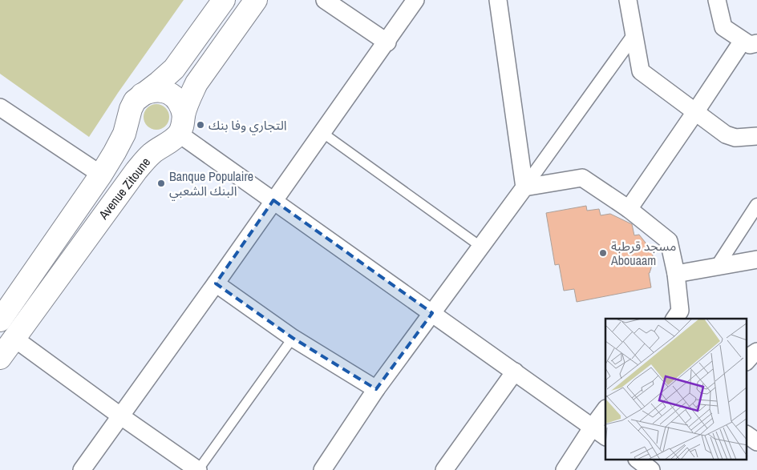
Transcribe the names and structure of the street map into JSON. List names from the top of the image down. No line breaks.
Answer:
{"streets":{"main road":["Avenue Zitoune"]},"places":["التجاري وفا بنك","Banque Populaire البنك الشعبي","مسجد قرطبة Abouaam"]}
